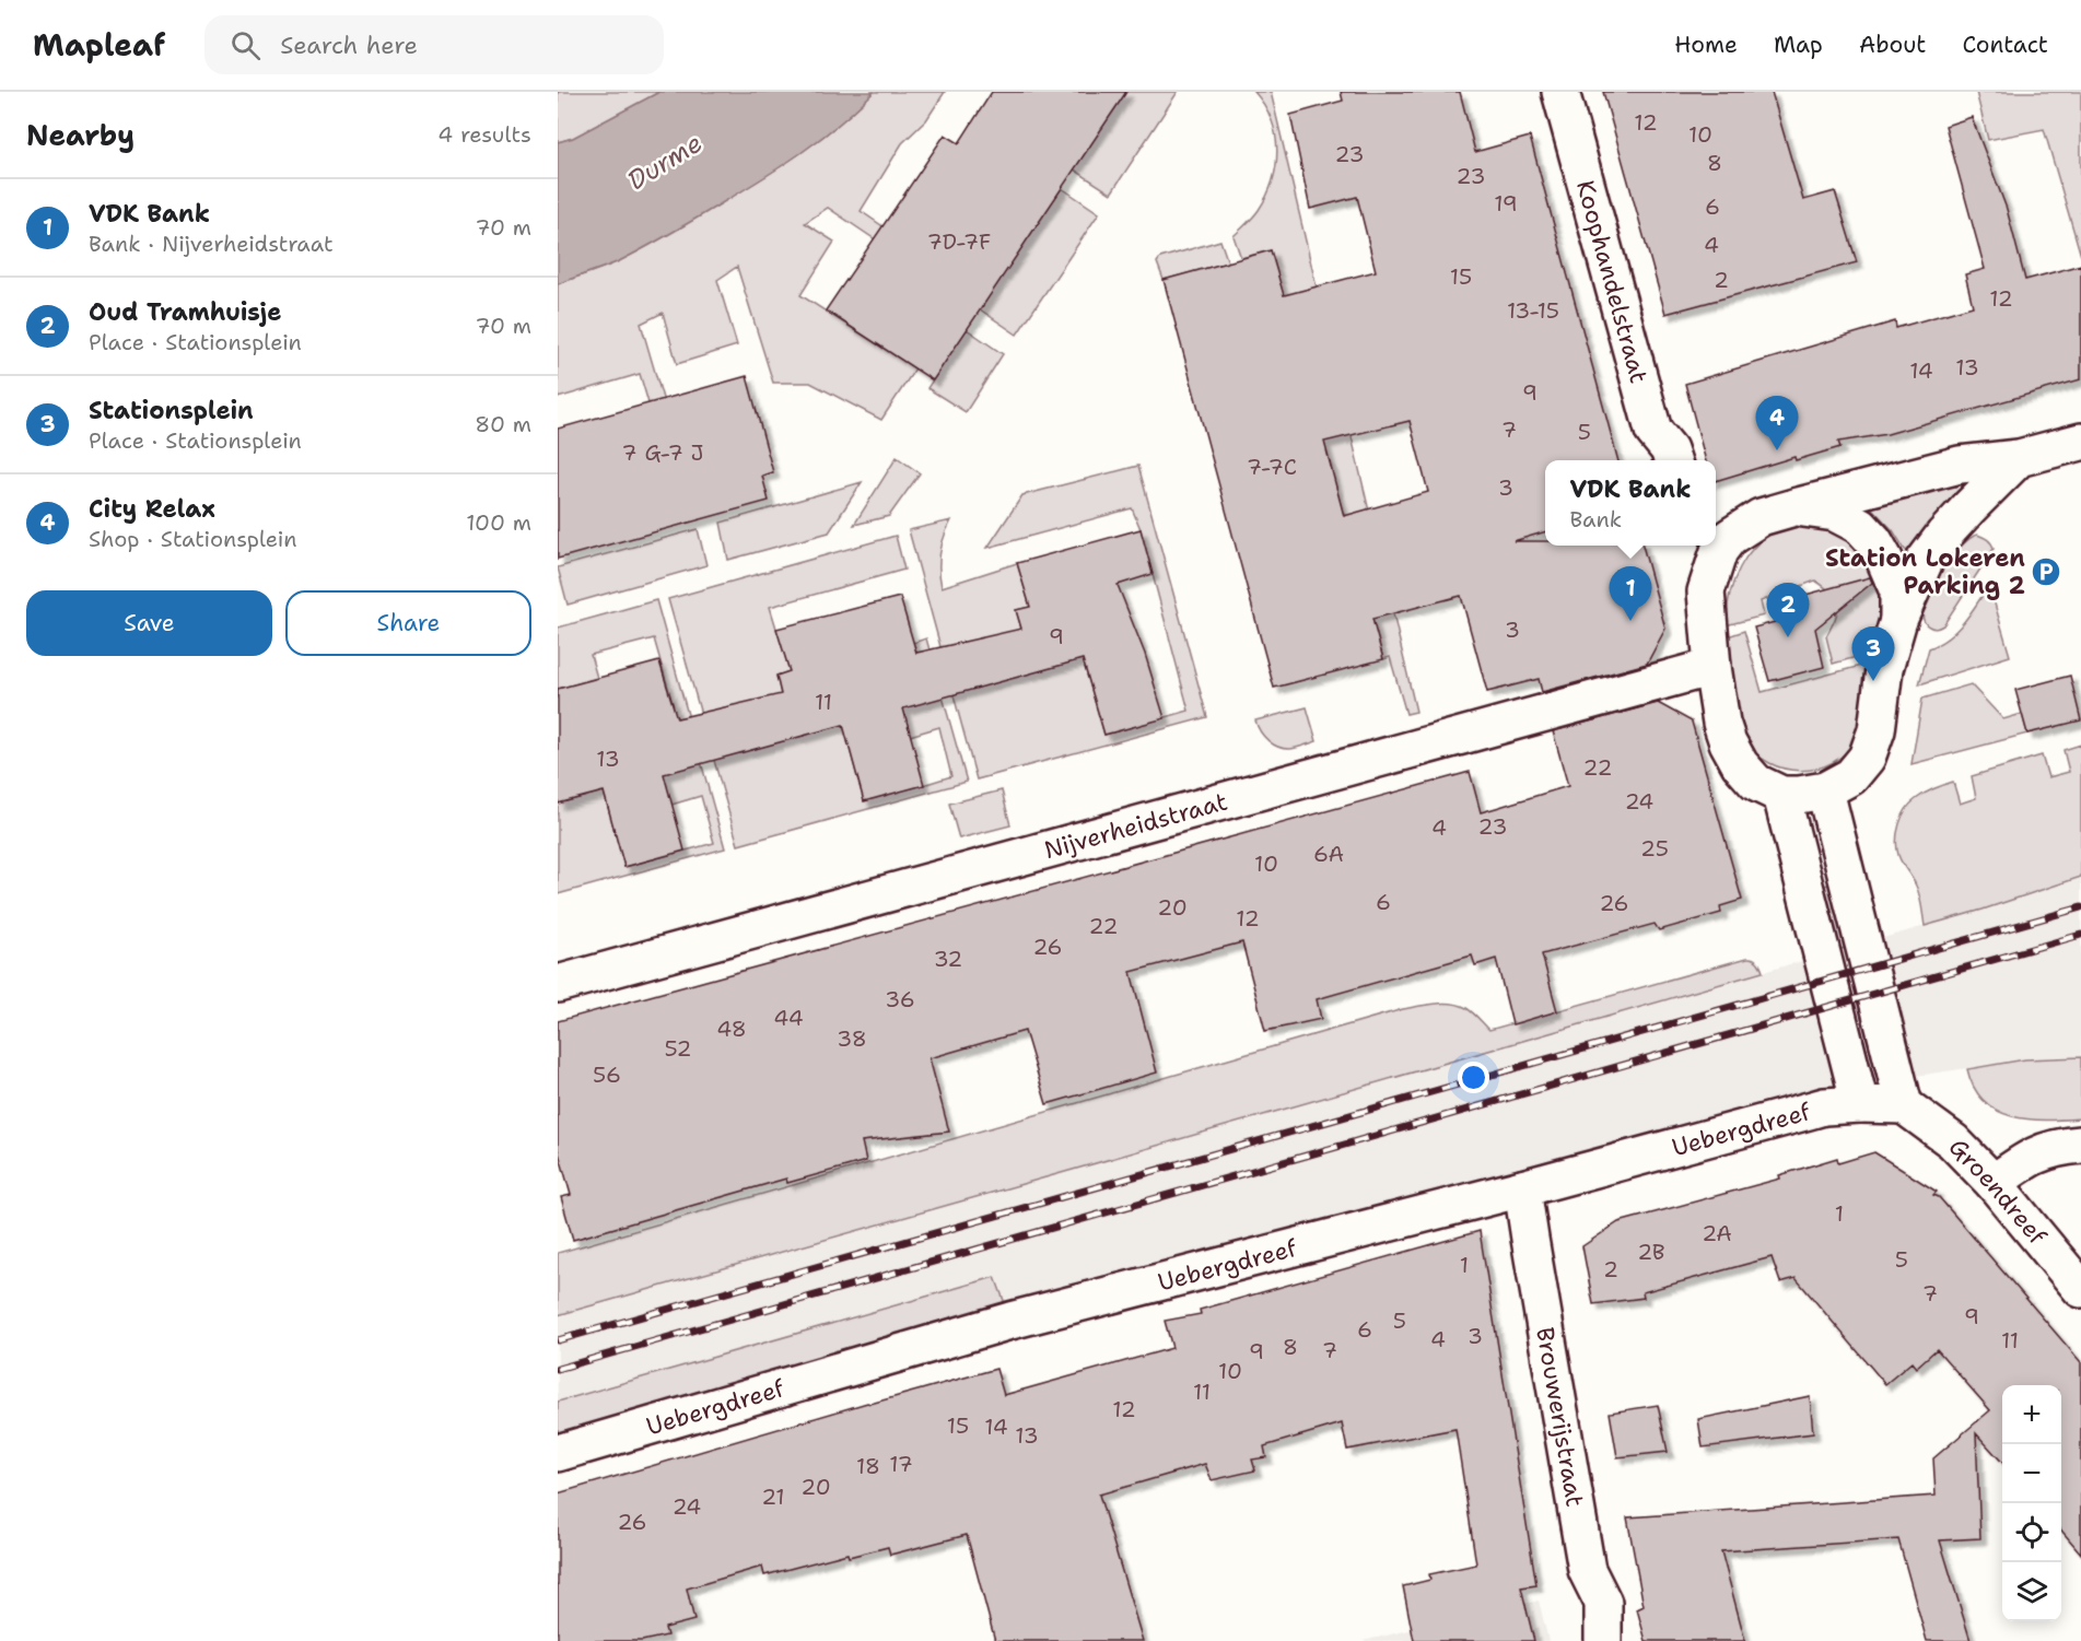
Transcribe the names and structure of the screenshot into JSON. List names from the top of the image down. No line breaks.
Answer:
{"streets":{"street":["Koophandelstraat","Nijverheidstraat","Uebergdreef","Groendreef","Brouwerijstraat"]},"crossings":[["Uebergdreef","Groendreef"],["Uebergdreef","Brouwerijstraat"]],"water":["Durme"],"places":{"parking":["Station Lokeren Parking 2"]},"house_numbers":["12","10","23","8","23","19","6","7D-7F","4","15","2","12","13-15","13","14","9","7","5","7 G-7 J","7-7C","3","3","9","11","13","22","24","23","4","25","6A","10","6","26","20","12","22","26","32","36","44","48","38","52","56","1","2A","2B","5","1","2","7","9","5","6","3","4","11","8","7","9","10","11","12","15","14","13","17","18","20","21","24","26"],"page":{"header":"Mapleaf","search":"Search here","nav":["Home","Map","About","Contact"],"heading":["Nearby","4 results"],"list":[{"mark":"1","name":"VDK Bank","note":"Bank · Nijverheidstraat","value":"70 m"},{"mark":"2","name":"Oud Tramhuisje","note":"Place · Stationsplein","value":"70 m"},{"mark":"3","name":"Stationsplein","note":"Place · Stationsplein","value":"80 m"},{"mark":"4","name":"City Relax","note":"Shop · Stationsplein","value":"100 m"}],"pins":["4","1","2","3"],"popup":["VDK Bank","Bank"],"buttons":["Save","Share"],"map_buttons":["+","−"]}}
